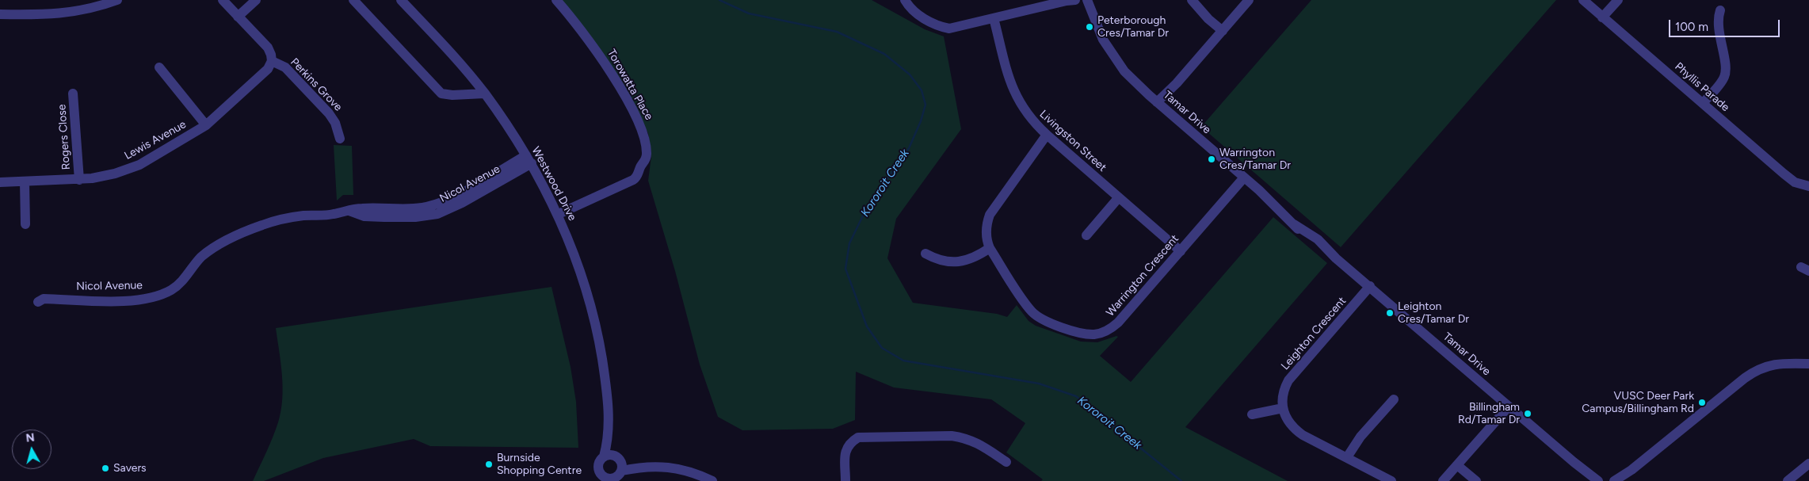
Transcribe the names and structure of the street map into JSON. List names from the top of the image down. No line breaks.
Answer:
{"streets":{"street":["Perkins Grove","Torowatta Place","Phyllis Parade","Tamar Drive","Rogers Close","Lewis Avenue","Livingston Street","Nicol Avenue","Westwood Drive","Warrington Crescent","Leighton Crescent"]},"crossings":[["Perkins Grove","Lewis Avenue"],["Torowatta Place","Westwood Drive"],["Tamar Drive","Warrington Crescent"],["Tamar Drive","Leighton Crescent"],["Rogers Close","Lewis Avenue"],["Livingston Street","Warrington Crescent"],["Nicol Avenue","Westwood Drive"]],"water":["Kororoit Creek"],"places":["Peterborough Cres/Tamar Dr","Warrington Cres/Tamar Dr","Leighton Cres/Tamar Dr","VUSC Deer Park Campus/Billingham Rd","Billingham Rd/Tamar Dr","Burnside Shopping Centre","Savers"],"scale_bar":"100 m","north":"top"}
